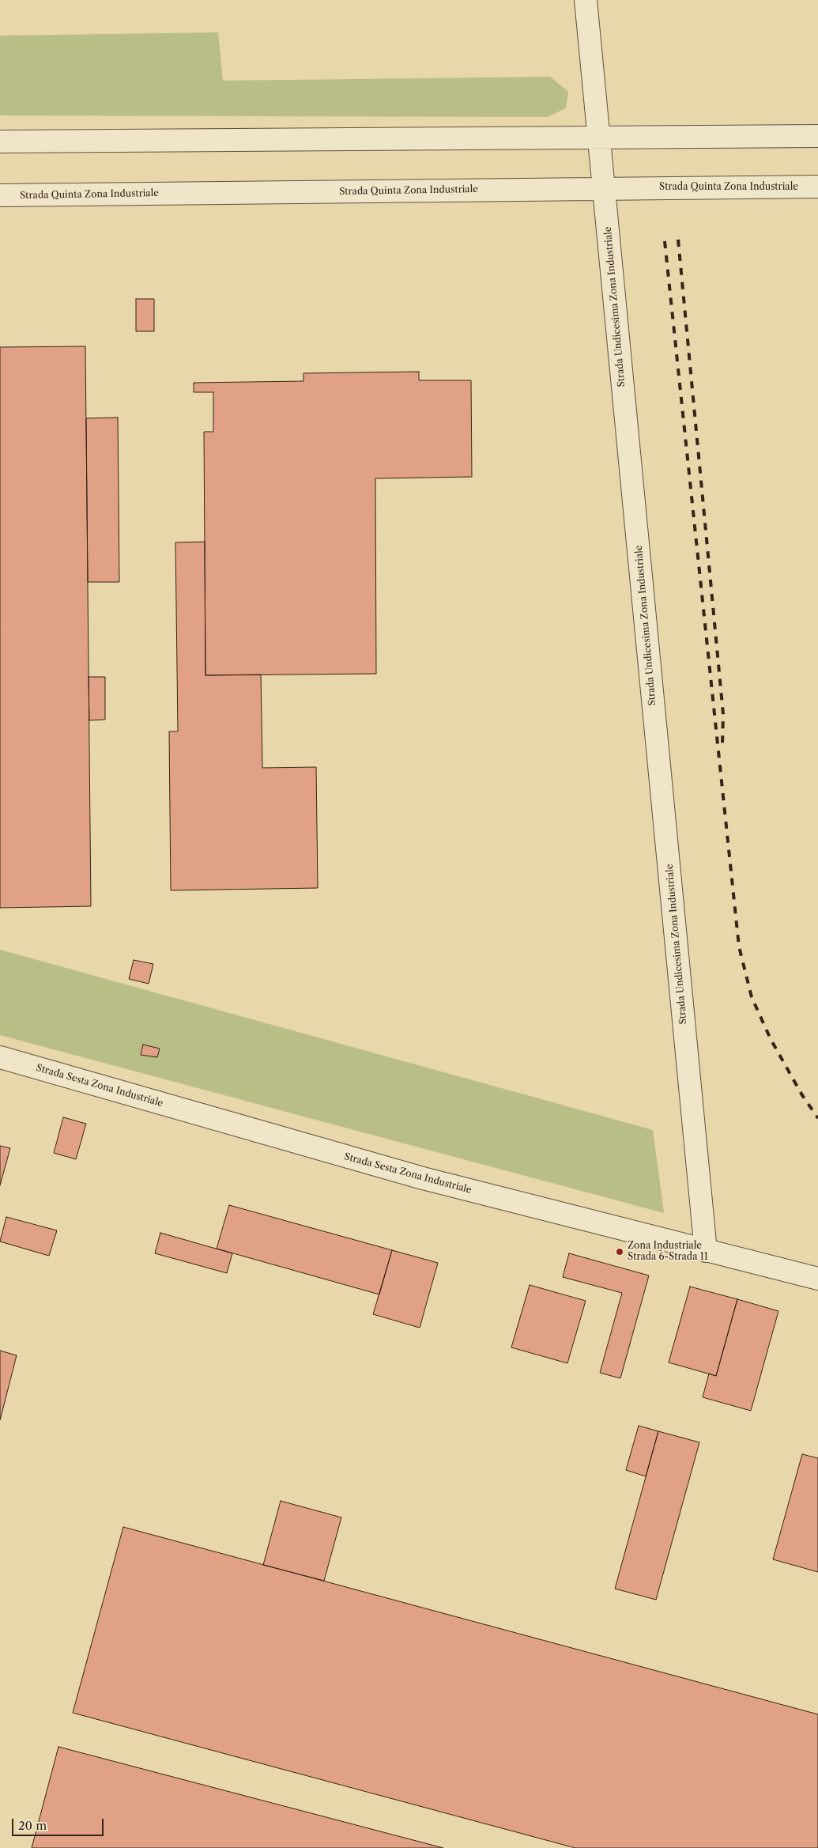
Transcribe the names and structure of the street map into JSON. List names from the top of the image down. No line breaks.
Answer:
{"streets":{"street":["Strada Quinta Zona Industriale","Strada Undicesima Zona Industriale","Strada Sesta Zona Industriale"]},"crossings":[["Strada Quinta Zona Industriale","Strada Undicesima Zona Industriale"],["Strada Undicesima Zona Industriale","Strada Sesta Zona Industriale"]],"places":["Zona Industriale Strada 6-Strada 11"],"scale_bar":"20 m"}
